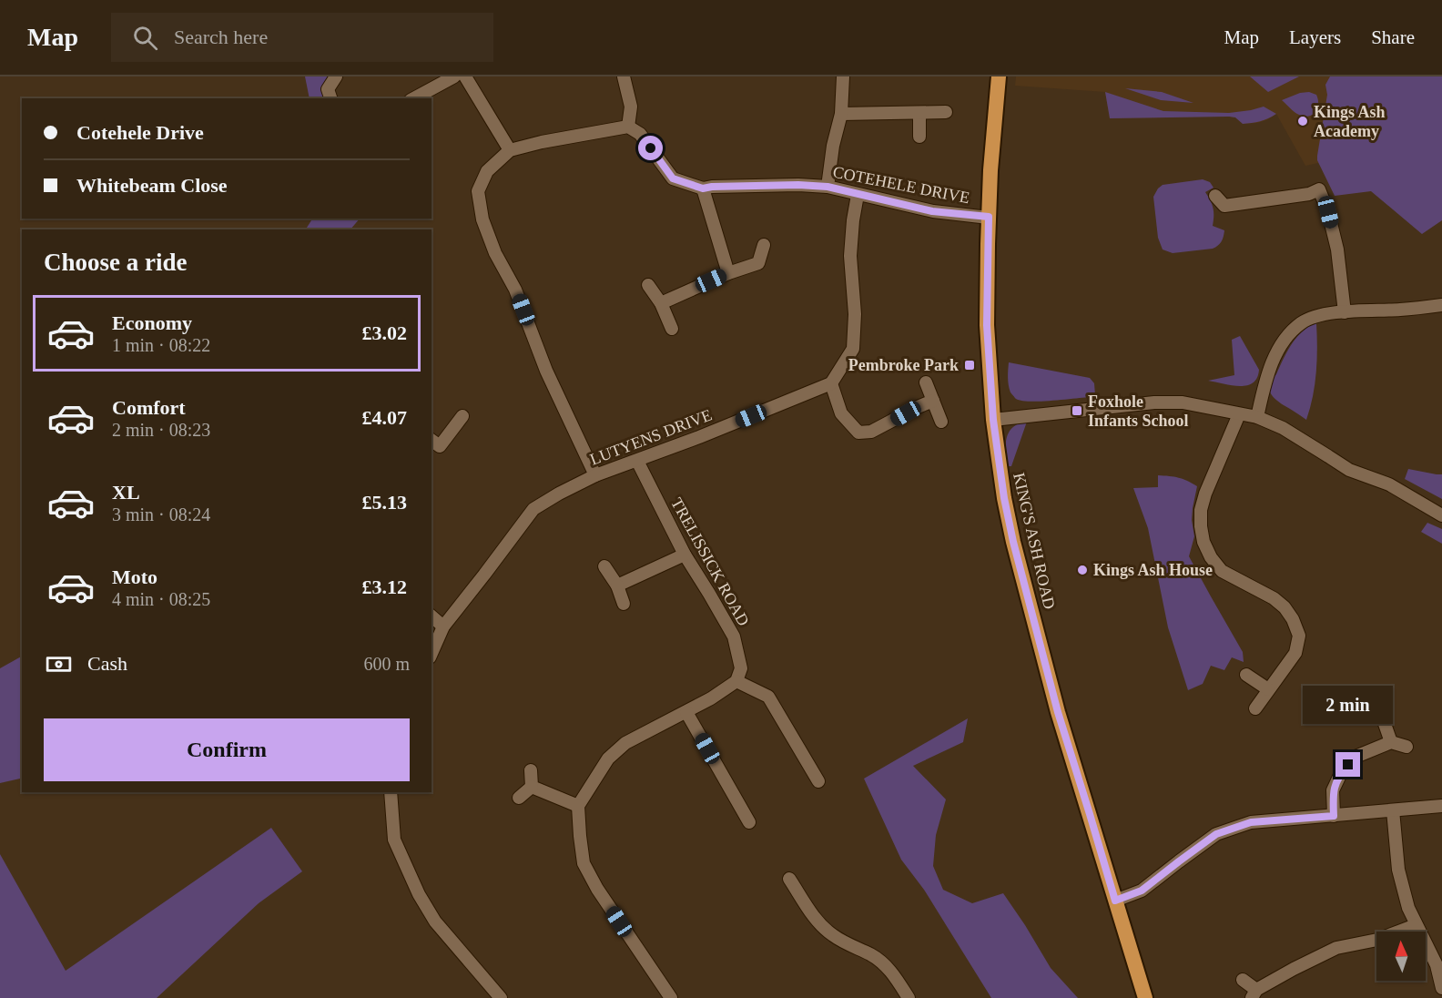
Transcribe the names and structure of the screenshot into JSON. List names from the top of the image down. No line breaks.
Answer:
{"streets":{"highway":["KING'S ASH ROAD"],"street":["COTEHELE DRIVE","LUTYENS DRIVE","TRELISSICK ROAD"]},"crossings":[["COTEHELE DRIVE","KING'S ASH ROAD"],["LUTYENS DRIVE","TRELISSICK ROAD"]],"places":{"other":["Kings Ash Academy","Kings Ash House"],"transit":["Pembroke Park","Foxhole Infants School"]},"north":"top","page":{"header":"Map","search":"Search here","nav":["Map","Layers","Share"],"banner":["Cotehele Drive","Whitebeam Close"],"heading":"Choose a ride","list":[{"name":"Economy","note":"1 min · 08:22","value":"£3.02"},{"name":"Comfort","note":"2 min · 08:23","value":"£4.07"},{"name":"XL","note":"3 min · 08:24","value":"£5.13"},{"name":"Moto","note":"4 min · 08:25","value":"£3.12"}],"pay":["Cash","600 m"],"bubble":"2 min","buttons":"Confirm"}}
